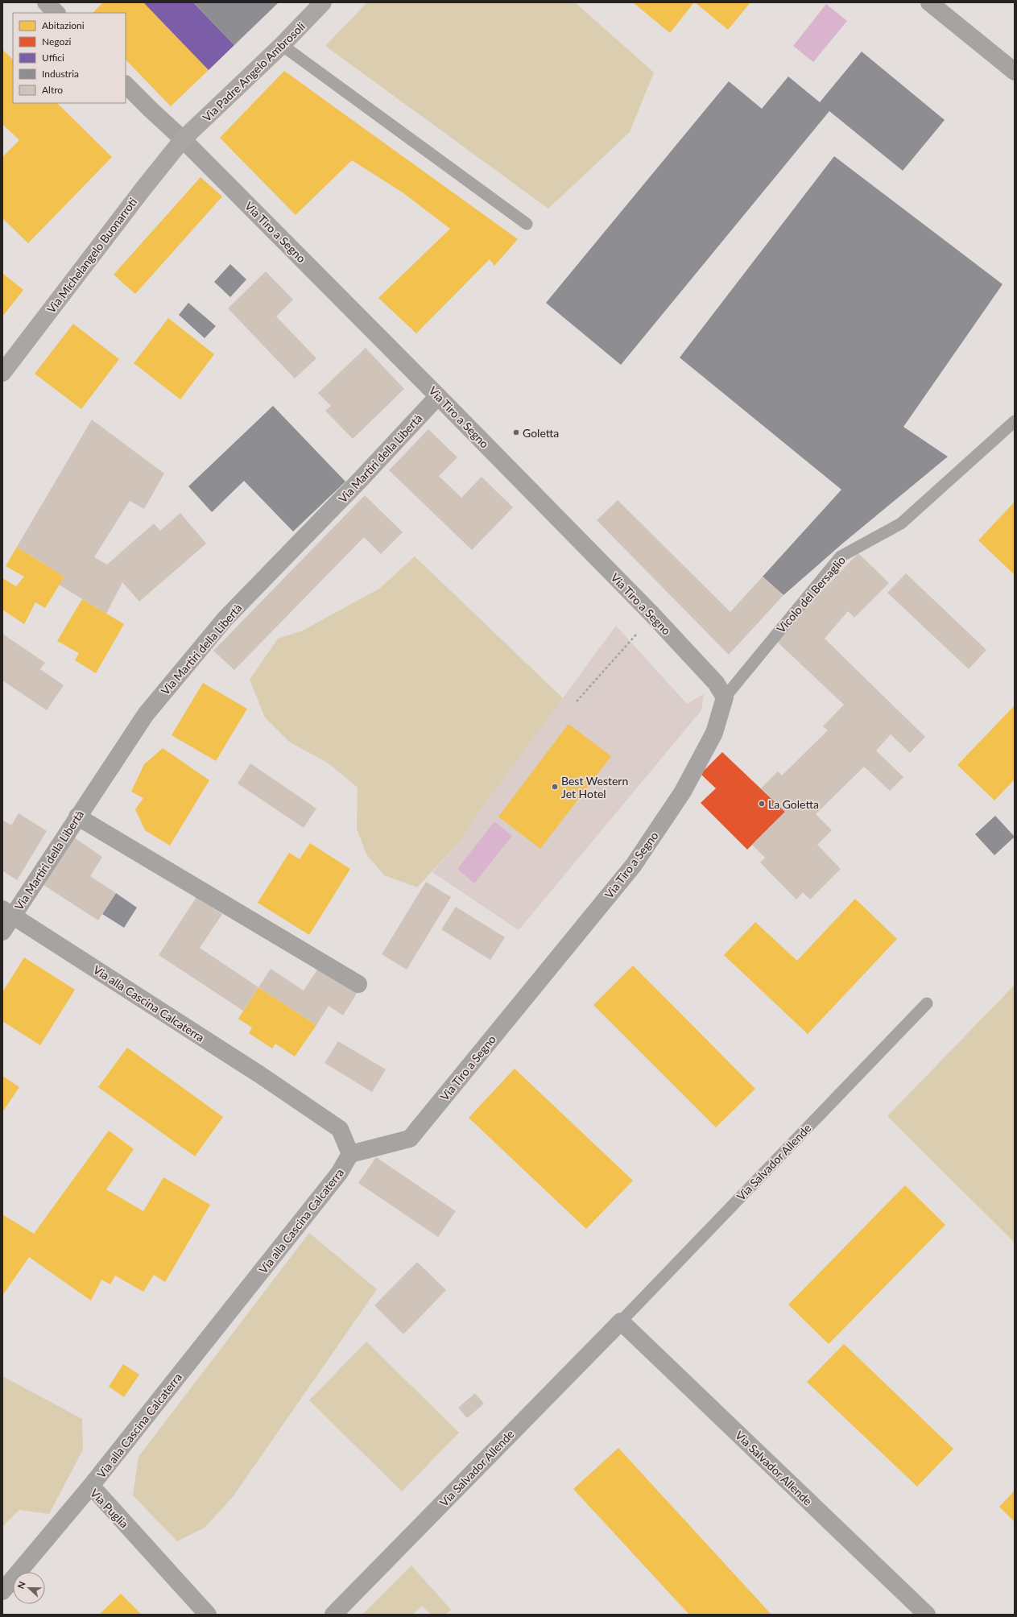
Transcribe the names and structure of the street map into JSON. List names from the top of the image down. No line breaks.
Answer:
{"streets":{"main road":["Via Padre Angelo Ambrosoli","Via Michelangelo Buonarroti"],"street":["Via Tiro a Segno","Via Martiri della Libertà","Via alla Cascina Calcaterra","Via Salvador Allende","Via Puglia"],"lane":["Vicolo del Bersaglio"]},"crossings":[["Via Padre Angelo Ambrosoli","Via Tiro a Segno"],["Via Padre Angelo Ambrosoli","Via Michelangelo Buonarroti"],["Via Tiro a Segno","Via Michelangelo Buonarroti"],["Via Tiro a Segno","Via Martiri della Libertà"],["Via Tiro a Segno","Vicolo del Bersaglio"],["Via Tiro a Segno","Via alla Cascina Calcaterra"],["Via Martiri della Libertà","Via alla Cascina Calcaterra"],["Via alla Cascina Calcaterra","Via Puglia"]],"places":["Goletta","Best Western Jet Hotel","La Goletta"],"legend":["Abitazioni","Negozi","Uffici","Industria","Altro"],"north":"left"}
